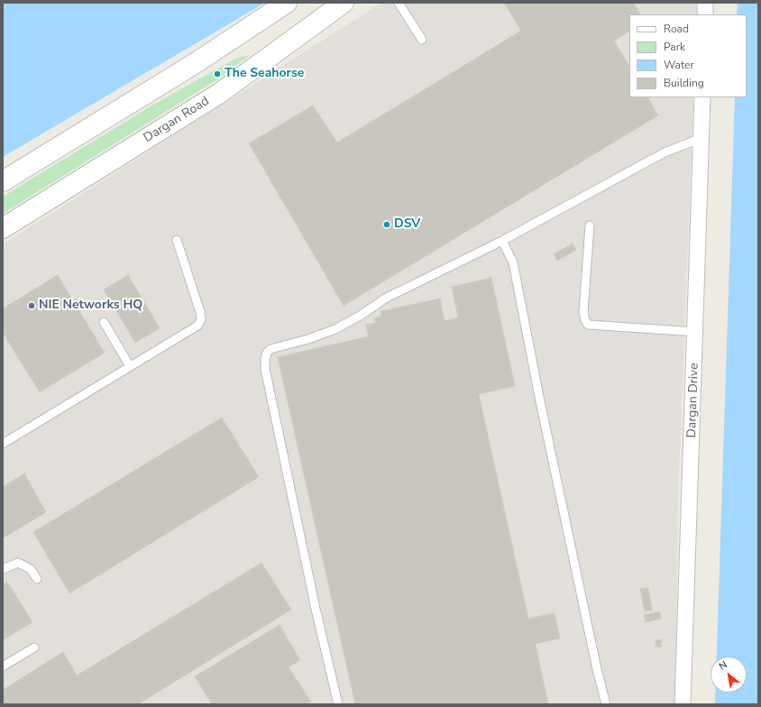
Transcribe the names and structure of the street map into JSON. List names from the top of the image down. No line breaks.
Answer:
{"streets":{"street":["Dargan Road","Dargan Drive"]},"places":["The Seahorse","DSV","NIE Networks HQ"],"legend":["Road","Park","Water","Building"],"north":"top left"}
